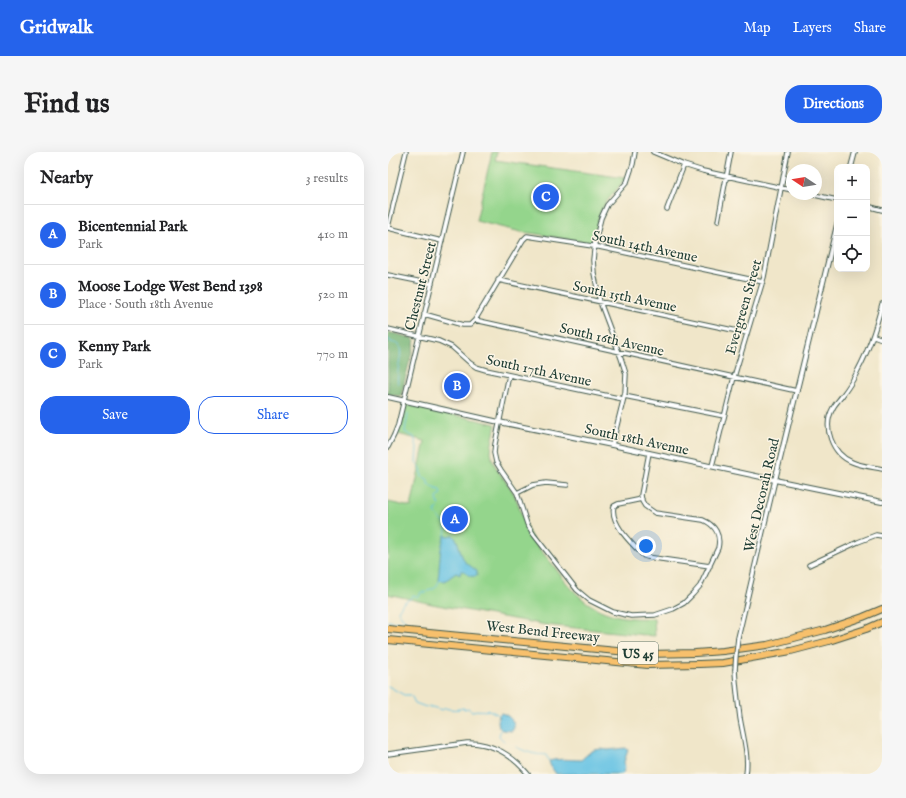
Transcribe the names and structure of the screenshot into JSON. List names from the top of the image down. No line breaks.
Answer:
{"streets":{"highway":["West Bend Freeway","US 45"],"street":["South 14th Avenue","Chestnut Street","South 15th Avenue","Evergreen Street","South 16th Avenue","South 17th Avenue","South 18th Avenue","West Decorah Road"]},"crossings":[["South 14th Avenue","South 15th Avenue"],["South 14th Avenue","Evergreen Street"],["Chestnut Street","South 16th Avenue"],["Chestnut Street","South 17th Avenue"],["Chestnut Street","South 18th Avenue"],["South 15th Avenue","Evergreen Street"],["Evergreen Street","South 16th Avenue"],["Evergreen Street","South 17th Avenue"],["Evergreen Street","South 18th Avenue"],["South 16th Avenue","West Decorah Road"],["South 18th Avenue","West Decorah Road"]],"north":"left","page":{"header":"Gridwalk","nav":["Map","Layers","Share"],"buttons":["Directions",["Save","Share"]],"title":"Find us","heading":["Nearby","3 results"],"map_buttons":["+","−"],"pins":["C","B","A"],"list":[{"mark":"A","name":"Bicentennial Park","note":"Park","value":"410 m"},{"mark":"B","name":"Moose Lodge West Bend 1398","note":"Place · South 18th Avenue","value":"520 m"},{"mark":"C","name":"Kenny Park","note":"Park","value":"770 m"}]}}
